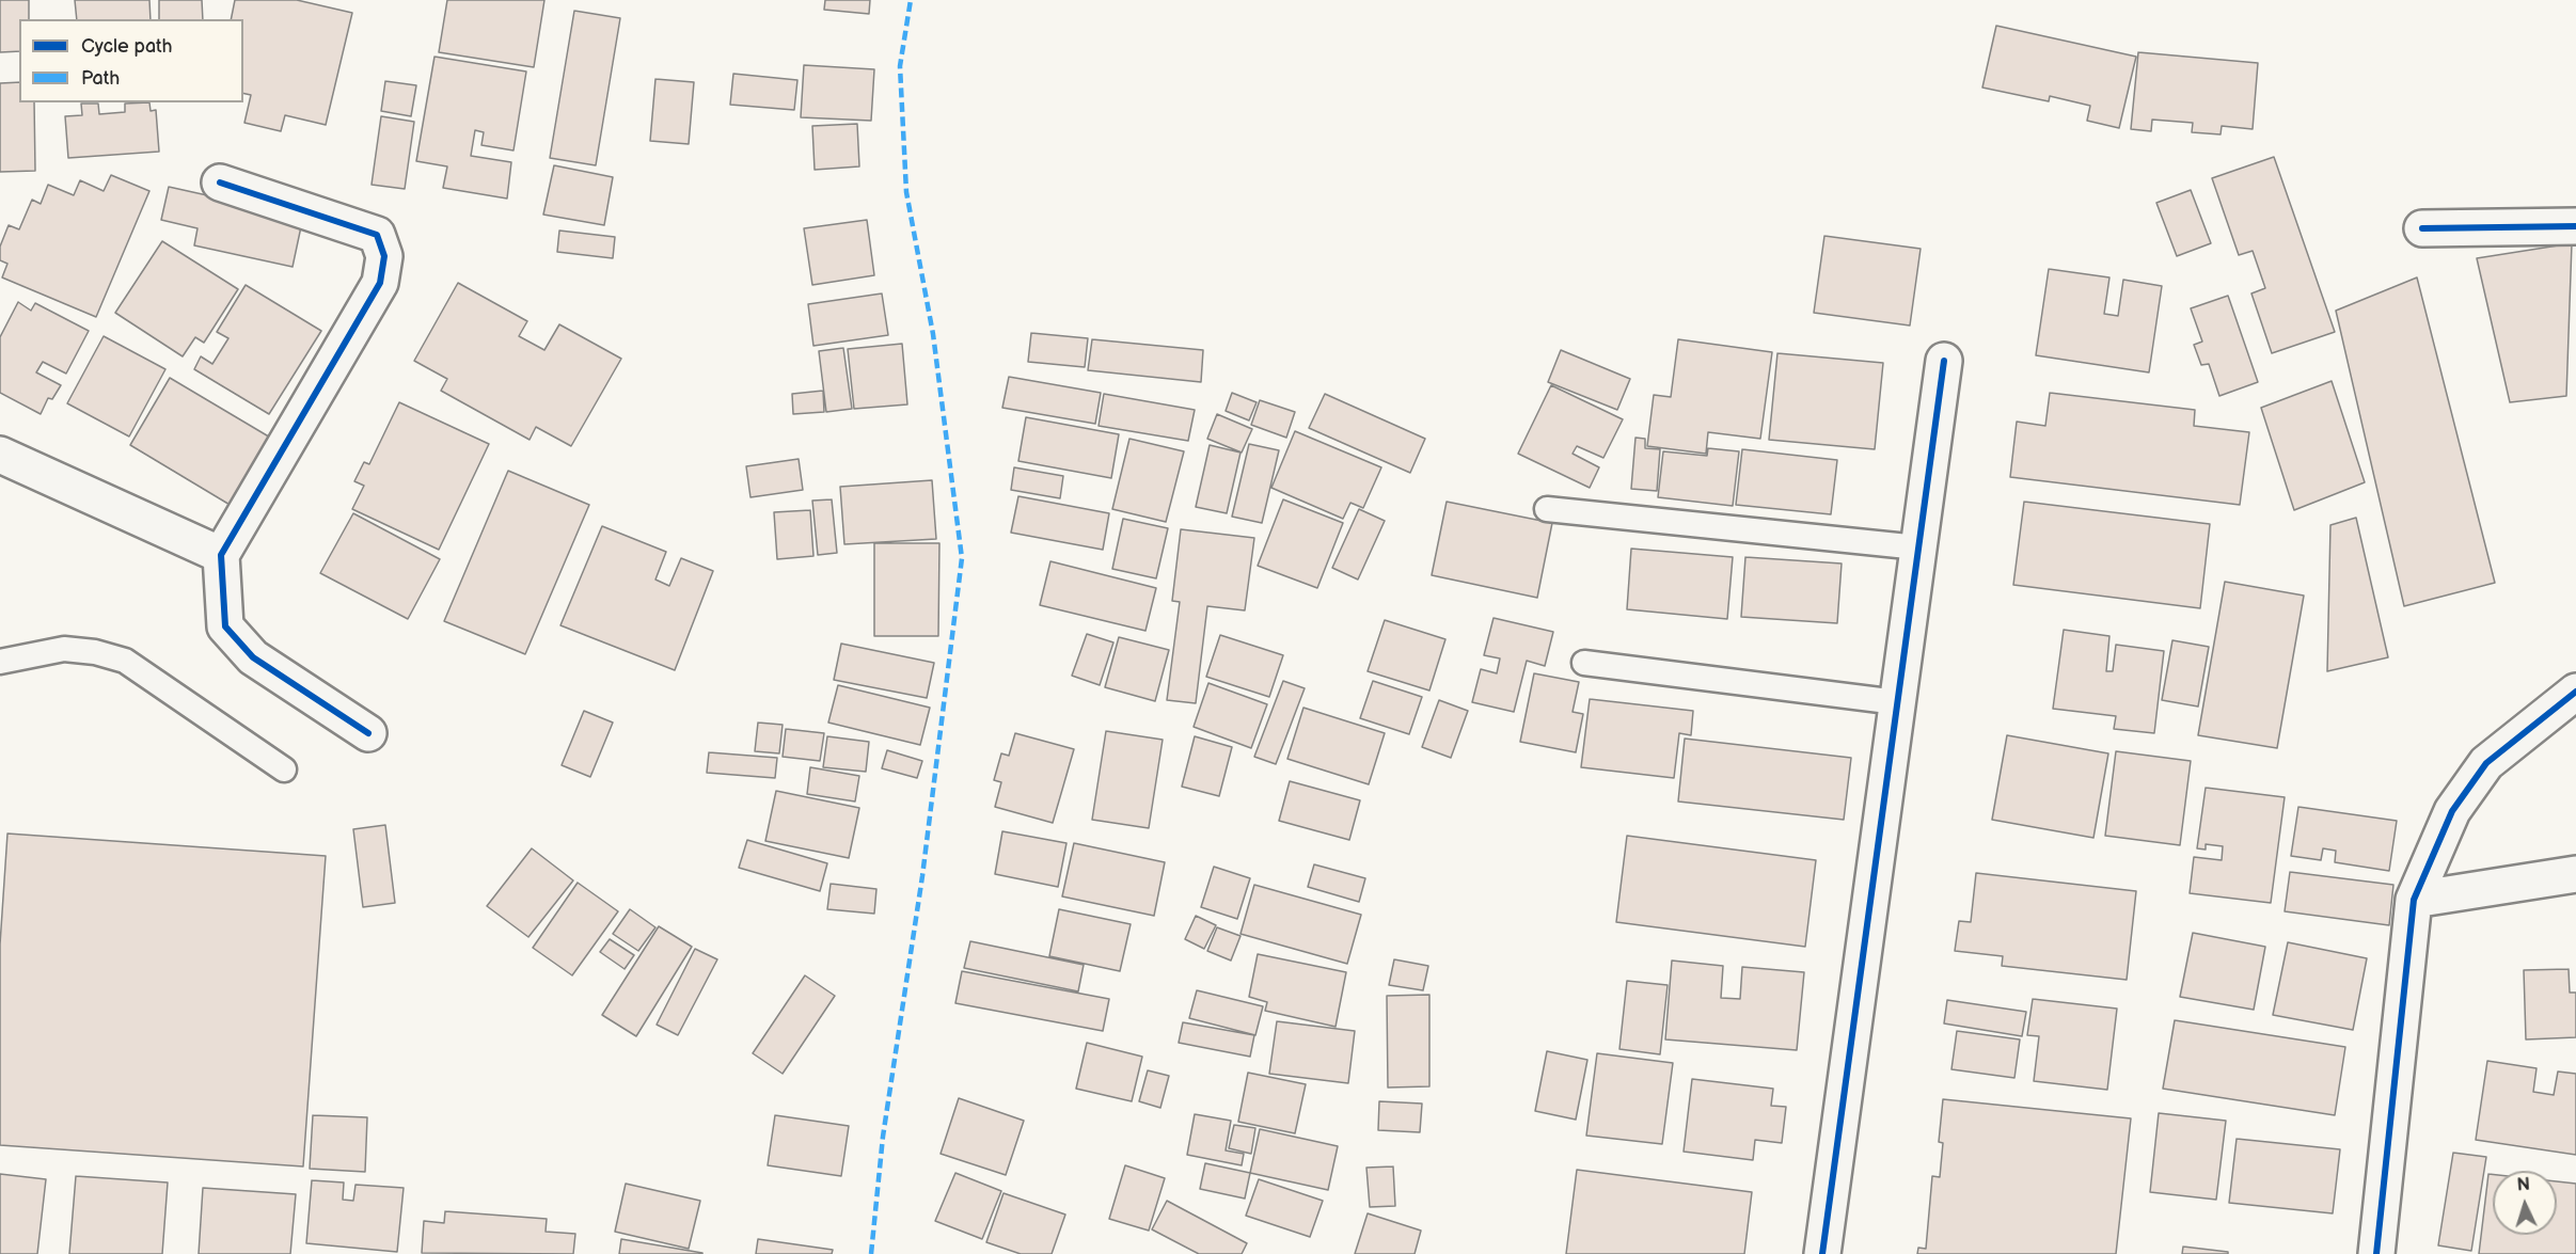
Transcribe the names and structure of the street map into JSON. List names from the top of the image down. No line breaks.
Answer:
{"legend":["Cycle path","Path"],"north":"top"}
